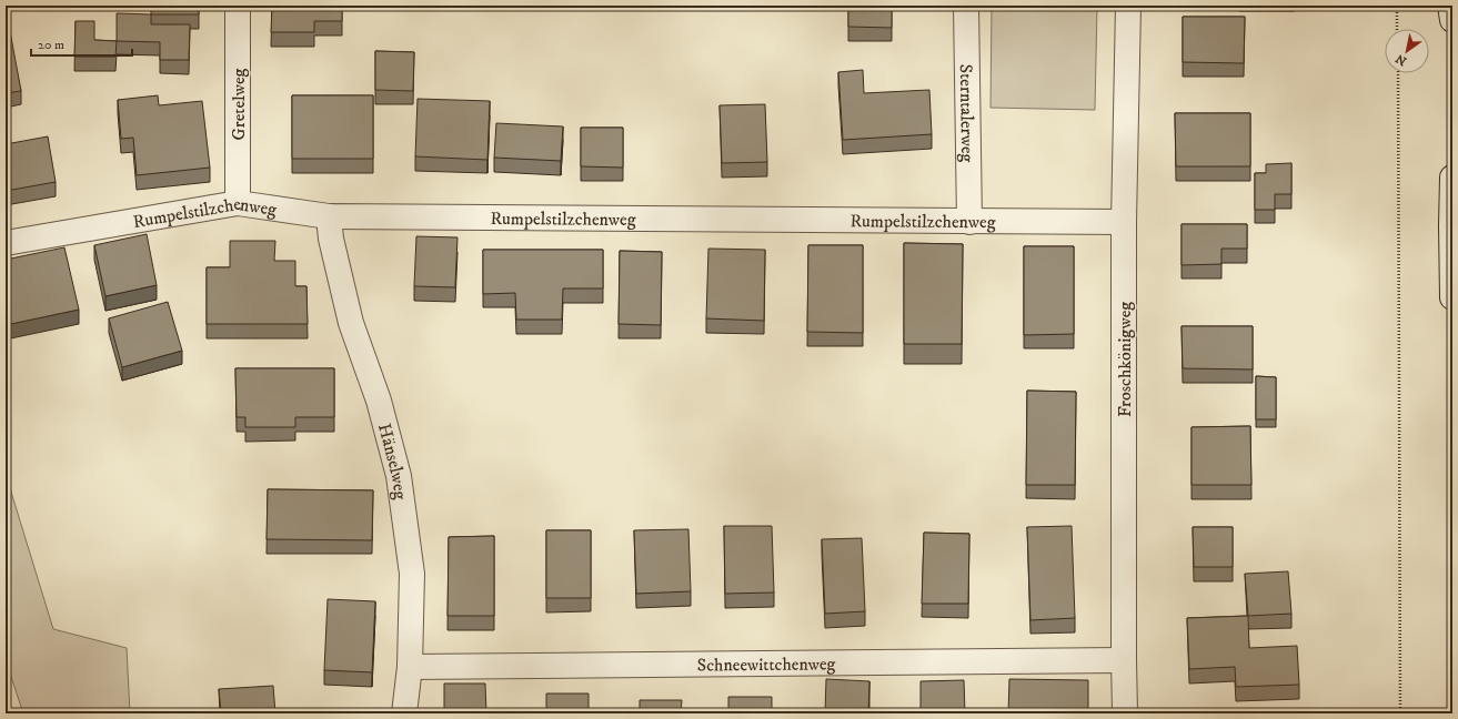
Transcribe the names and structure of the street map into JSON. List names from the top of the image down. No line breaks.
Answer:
{"streets":{"street":["Gretelweg","Sterntalerweg","Rumpelstilzchenweg","Froschkönigweg","Hänselweg","Schneewittchenweg"]},"crossings":[["Gretelweg","Rumpelstilzchenweg"],["Sterntalerweg","Rumpelstilzchenweg"],["Rumpelstilzchenweg","Froschkönigweg"],["Rumpelstilzchenweg","Hänselweg"],["Froschkönigweg","Schneewittchenweg"],["Hänselweg","Schneewittchenweg"]],"scale_bar":"20 m","north":"bottom left"}
